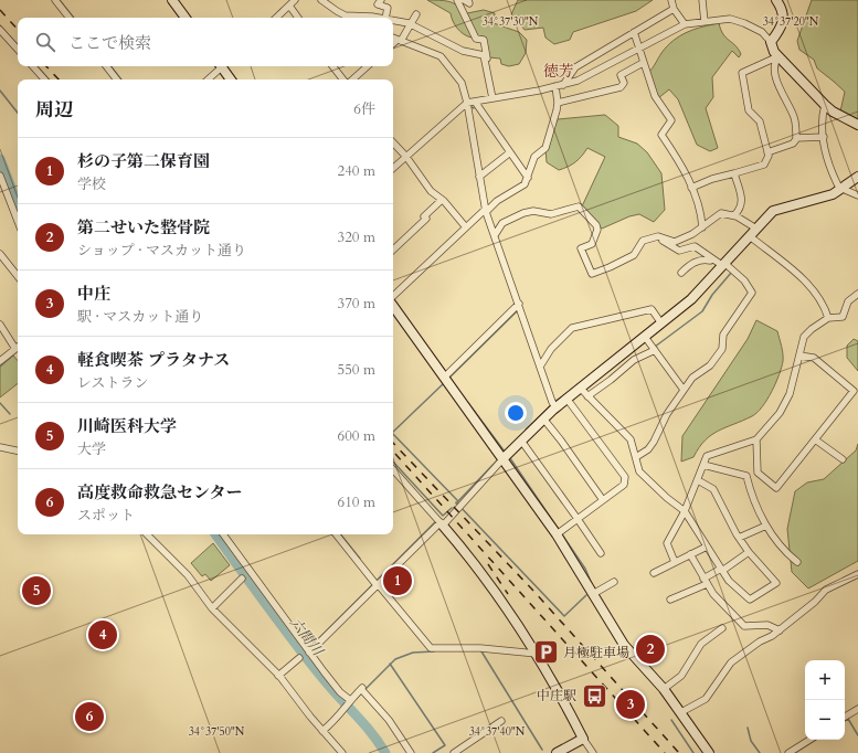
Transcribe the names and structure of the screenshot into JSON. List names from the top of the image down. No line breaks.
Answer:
{"districts":["徳芳"],"water":["六間川"],"places":{"parking":["月極駐車場"],"bus stop":["中庄駅"]},"page":{"search":"ここで検索","heading":["周辺","6件"],"list":[{"mark":"1","name":"杉の子第二保育園","note":"学校","value":"240 m"},{"mark":"2","name":"第二せいた整骨院","note":"ショップ · マスカット通り","value":"320 m"},{"mark":"3","name":"中庄","note":"駅 · マスカット通り","value":"370 m"},{"mark":"4","name":"軽食喫茶 プラタナス","note":"レストラン","value":"550 m"},{"mark":"5","name":"川崎医科大学","note":"大学","value":"600 m"},{"mark":"6","name":"高度救命救急センター","note":"スポット","value":"610 m"}],"pins":["1","5","4","2","3","6"],"map_buttons":["+","−"]},"coordinates":["34°37'30\"N","34°37'20\"N","34°37'50\"N","34°37'40\"N"]}
